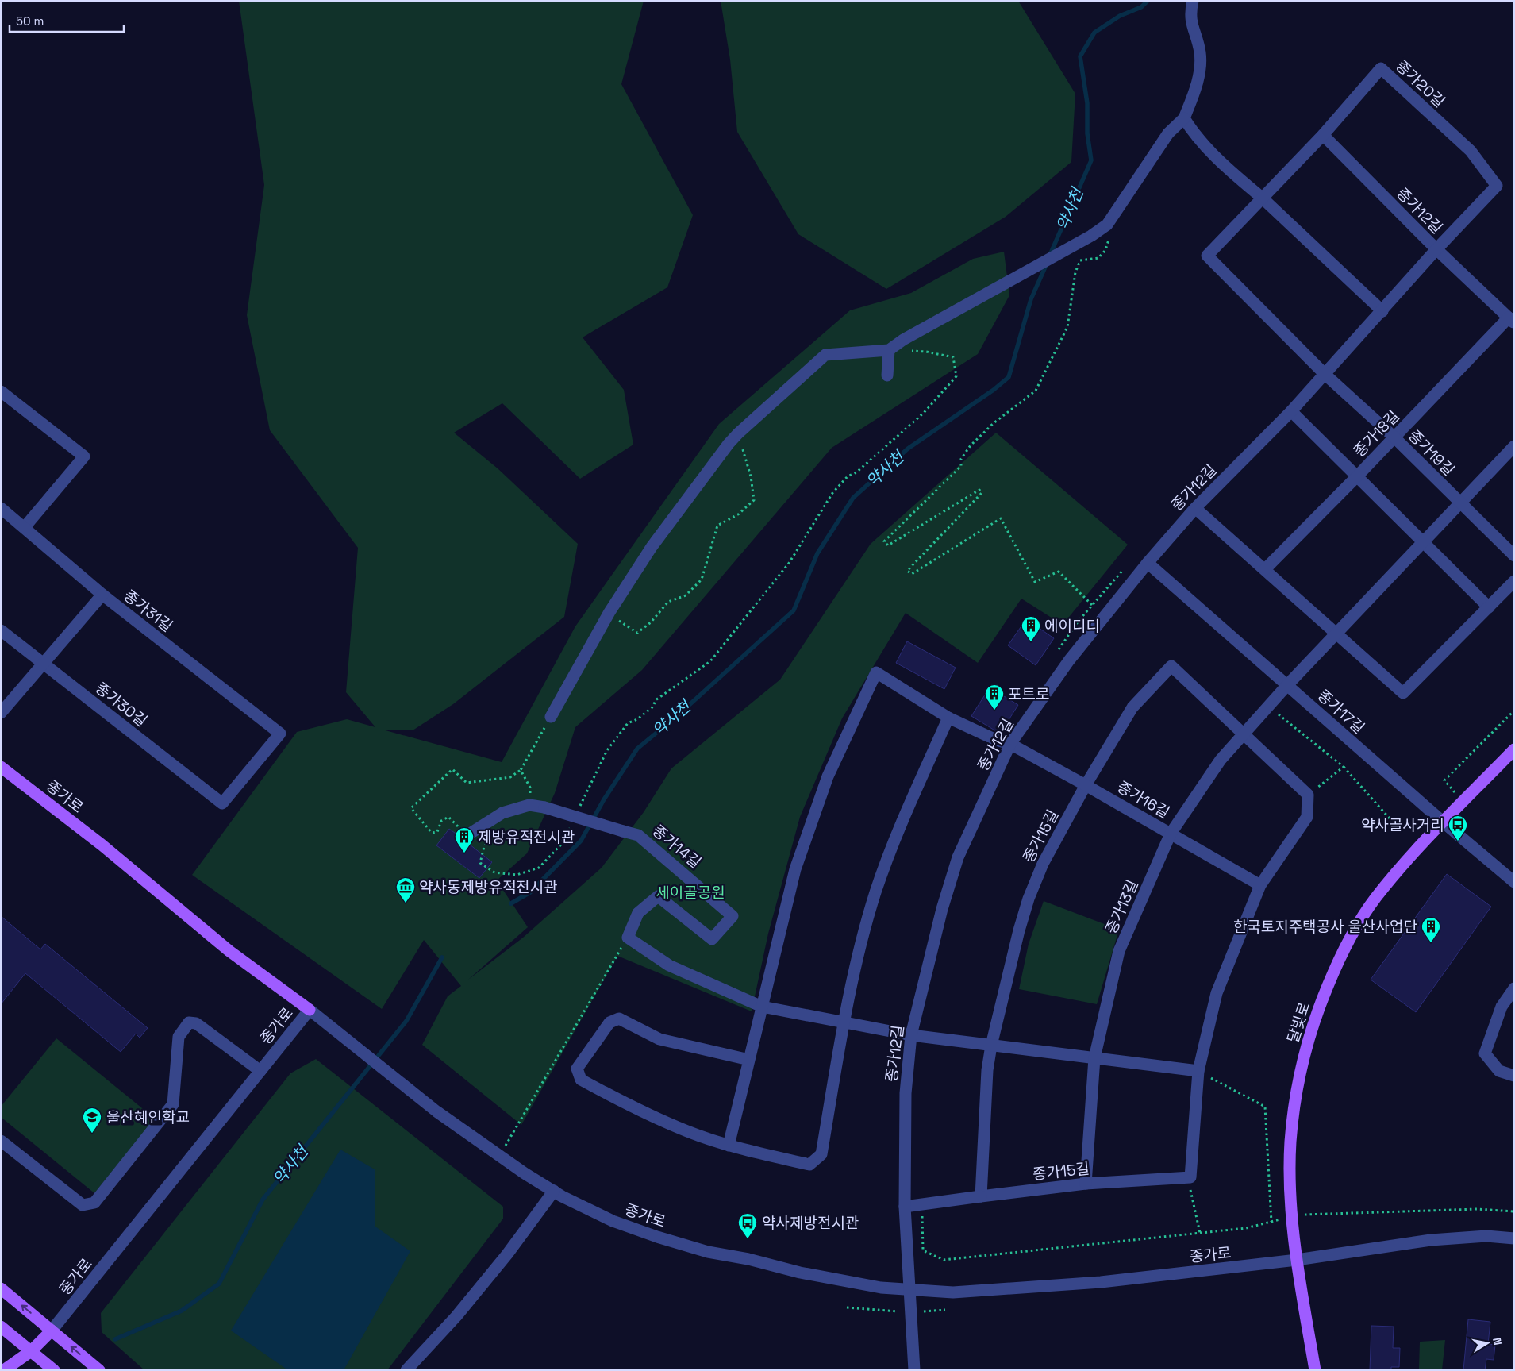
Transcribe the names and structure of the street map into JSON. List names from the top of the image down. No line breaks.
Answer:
{"streets":{"main road":["종가로","달빛로"],"street":["종가20길","종가12길","종가18길","종가19길","종가31길","종가30길","종가17길","종가16길","종가15길","종가14길","종가13길"]},"crossings":[["종가20길","종가12길"],["종가20길","종가18길"],["종가20길","종가19길"],["종가12길","종가18길"],["종가12길","종가19길"],["종가12길","종가17길"],["종가12길","종가로"],["종가12길","종가16길"],["종가18길","종가19길"],["종가31길","종가30길"],["종가17길","종가13길"],["종가17길","달빛로"],["종가로","달빛로"],["종가16길","종가15길"],["종가16길","종가13길"],["종가15길","종가13길"]],"water":["약사천"],"parks":["세이골공원"],"places":{"building":["에이디디","포트로","제방유적전시관","한국토지주택공사 울산사업단"],"bus stop":["약사골사거리","약사제방전시관"],"museum":["약사동제방유적전시관"],"school or university":["울산혜인학교"]},"scale_bar":"50 m","north":"right"}
